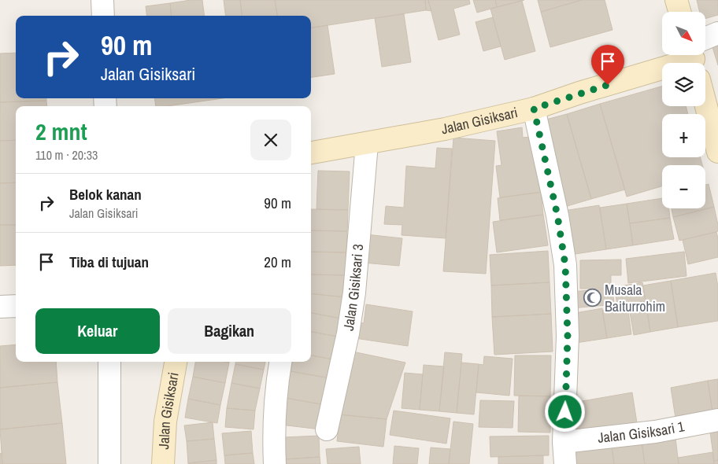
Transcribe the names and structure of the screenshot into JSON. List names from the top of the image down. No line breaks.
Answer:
{"streets":{"street":["Jalan Gisiksari","Jalan Gisiksari 3","Jalan Gisiksari 1"]},"crossings":[["Jalan Gisiksari","Jalan Gisiksari 3"]],"places":{"mosque":["Musala Baiturrohim"]},"north":"bottom right","page":{"map_buttons":["+","−"],"turn":["90 m","Jalan Gisiksari"],"heading":["2 mnt","110 m · 20:33"],"list":[{"name":"Belok kanan","note":"Jalan Gisiksari","value":"90 m"},{"name":"Tiba di tujuan","value":"20 m"}],"buttons":["Keluar","Bagikan"]}}
